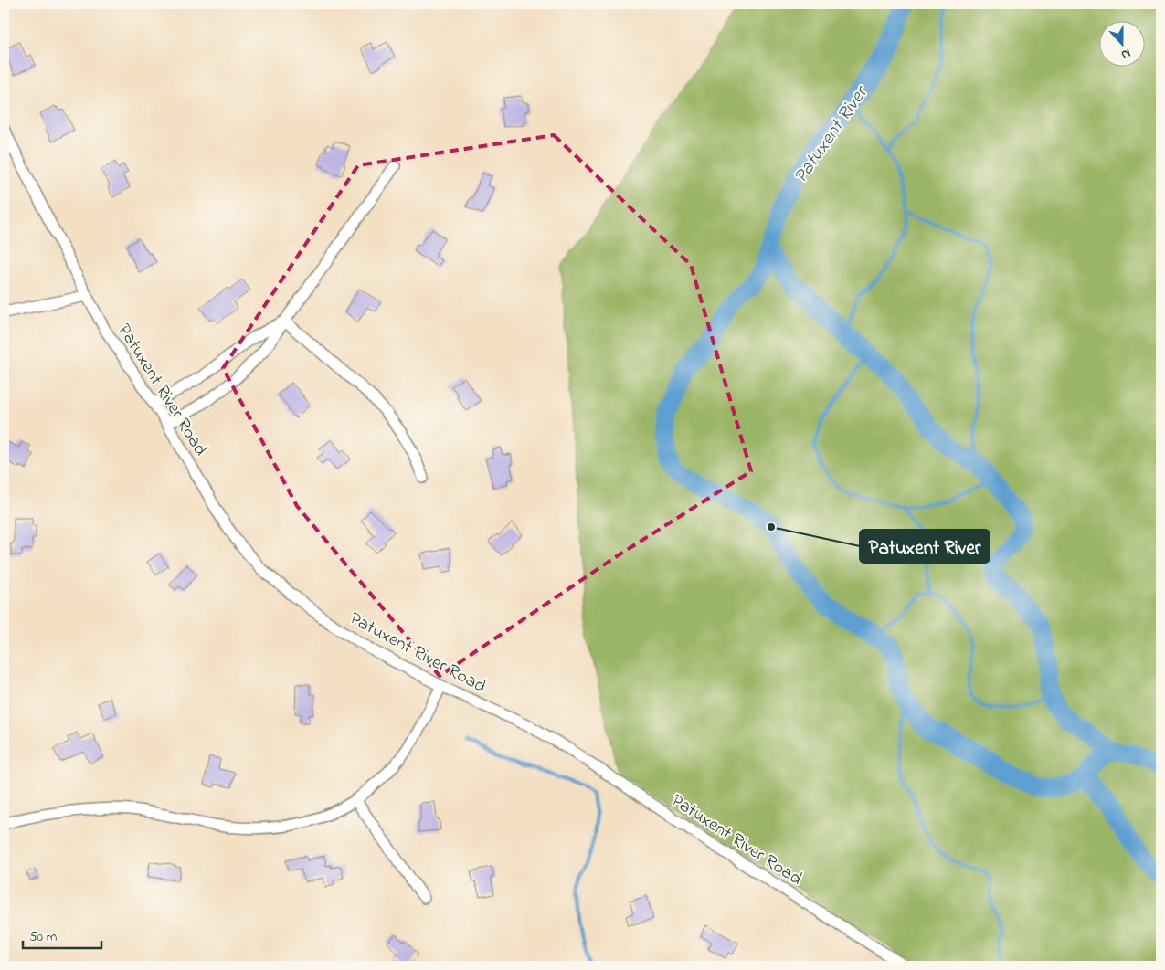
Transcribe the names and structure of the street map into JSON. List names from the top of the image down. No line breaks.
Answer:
{"streets":{"street":["Patuxent River Road"]},"water":["Patuxent River"],"places":["Patuxent River"],"scale_bar":"50 m","north":"bottom"}
